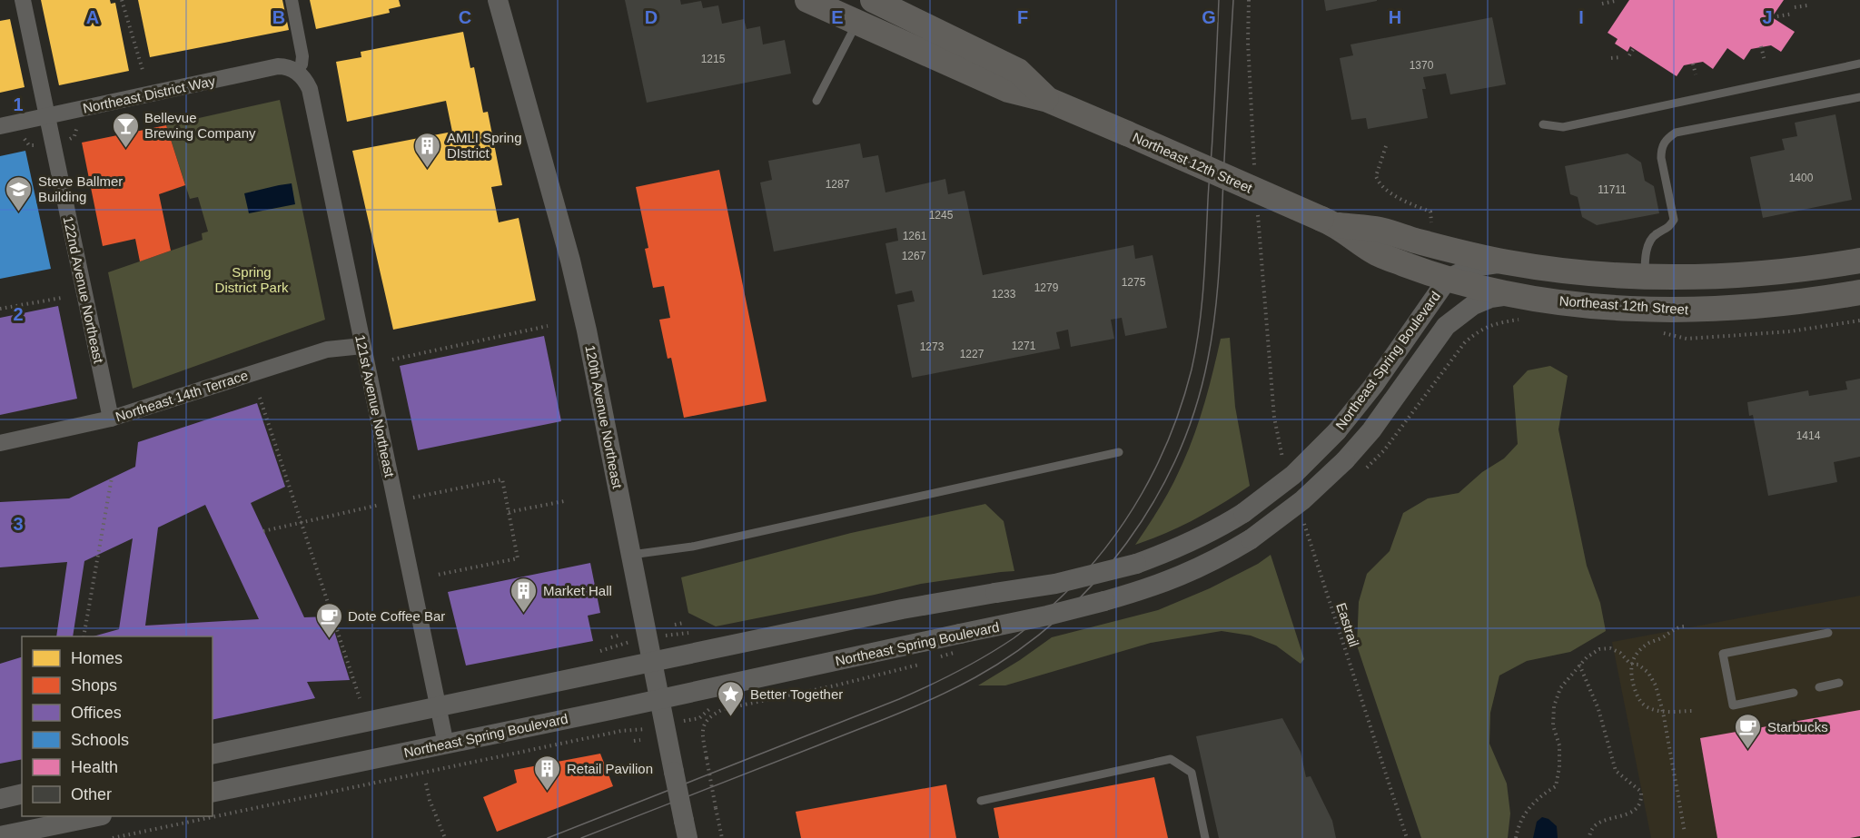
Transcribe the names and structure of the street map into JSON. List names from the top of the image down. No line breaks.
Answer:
{"streets":{"main road":["Northeast 12th Street"],"street":["Northeast District Way","122nd Avenue Northeast","Northeast Spring Boulevard","Northeast 14th Terrace","121st Avenue Northeast","120th Avenue Northeast"],"path":["Eastrail"]},"crossings":[["Northeast District Way","122nd Avenue Northeast"],["Northeast District Way","121st Avenue Northeast"],["Northeast 12th Street","Northeast Spring Boulevard"],["122nd Avenue Northeast","Northeast 14th Terrace"],["Northeast Spring Boulevard","121st Avenue Northeast"],["Northeast Spring Boulevard","120th Avenue Northeast"],["Northeast 14th Terrace","121st Avenue Northeast"]],"parks":["Spring District Park"],"places":{"bar":["Bellevue Brewing Company"],"building":["AMLI Spring DIstrict","Market Hall","Retail Pavilion"],"school or university":["Steve Ballmer Building"],"cafe":["Dote Coffee Bar","Starbucks"],"place":["Better Together"]},"house_numbers":["1215","1370","1400","1287","11711","1245","1261","1267","1275","1279","1233","1271","1273","1227","1414"],"legend":["Homes","Shops","Offices","Schools","Health","Other"],"grid":{"columns":["A","B","C","D","E","F","G","H","I","J"],"rows":["1","2","3"]}}
